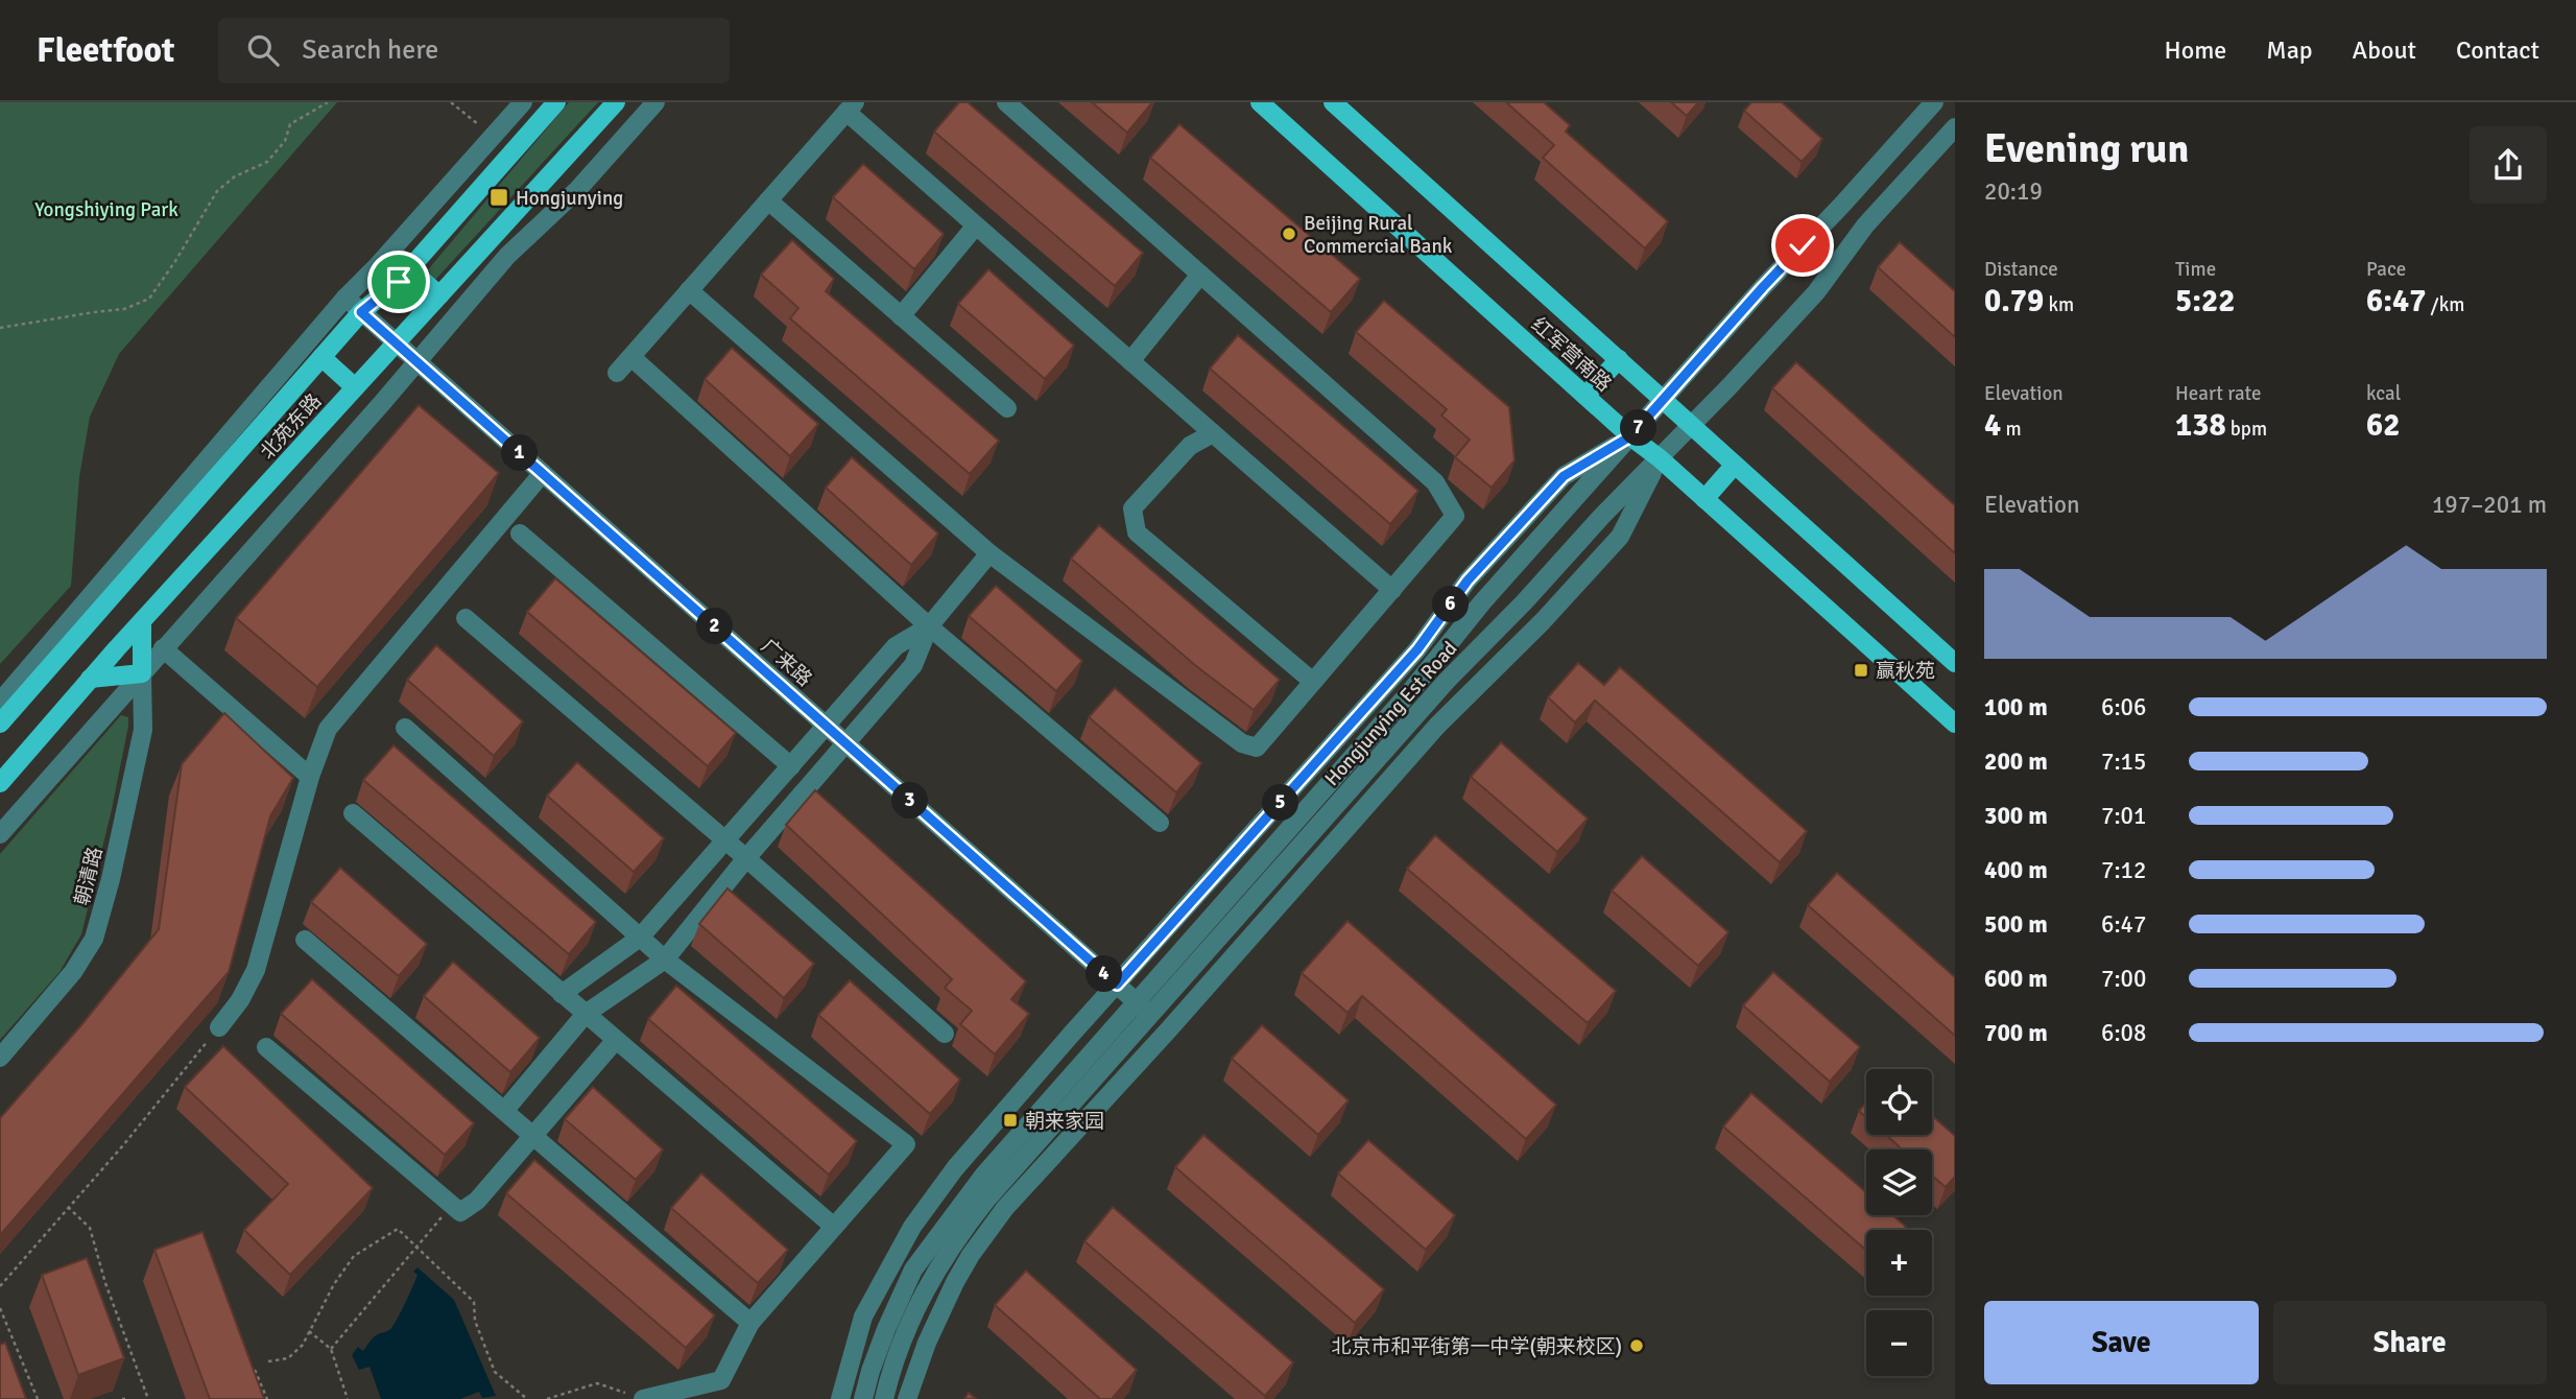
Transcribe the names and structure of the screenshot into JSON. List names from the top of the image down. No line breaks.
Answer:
{"streets":{"main road":["红军营南路","北苑东路"],"street":["广来路","Hongjunying Est Road","朝清路"]},"crossings":[["红军营南路","Hongjunying Est Road"],["北苑东路","广来路"],["广来路","Hongjunying Est Road"]],"parks":["Yongshiying Park"],"places":{"transit":["Hongjunying","赢秋苑","朝来家园"],"other":["Beijing Rural Commercial Bank","北京市和平街第一中学(朝来校区)"]},"page":{"header":"Fleetfoot","search":"Search here","nav":["Home","Map","About","Contact"],"heading":["Evening run","20:19"],"stats":[["Distance","0.79 km"],["Time","5:22"],["Pace","6:47 /km"],["Elevation","4 m"],["Heart rate","138 bpm"],["kcal","62"]],"pins":["7","1","6","2","3","5","4"],"chart":["Elevation","197–201 m"],"list":[{"name":"100 m","note":"6:06"},{"name":"200 m","note":"7:15"},{"name":"300 m","note":"7:01"},{"name":"400 m","note":"7:12"},{"name":"500 m","note":"6:47"},{"name":"600 m","note":"7:00"},{"name":"700 m","note":"6:08"}],"map_buttons":["+","−"],"buttons":["Save","Share"]}}
